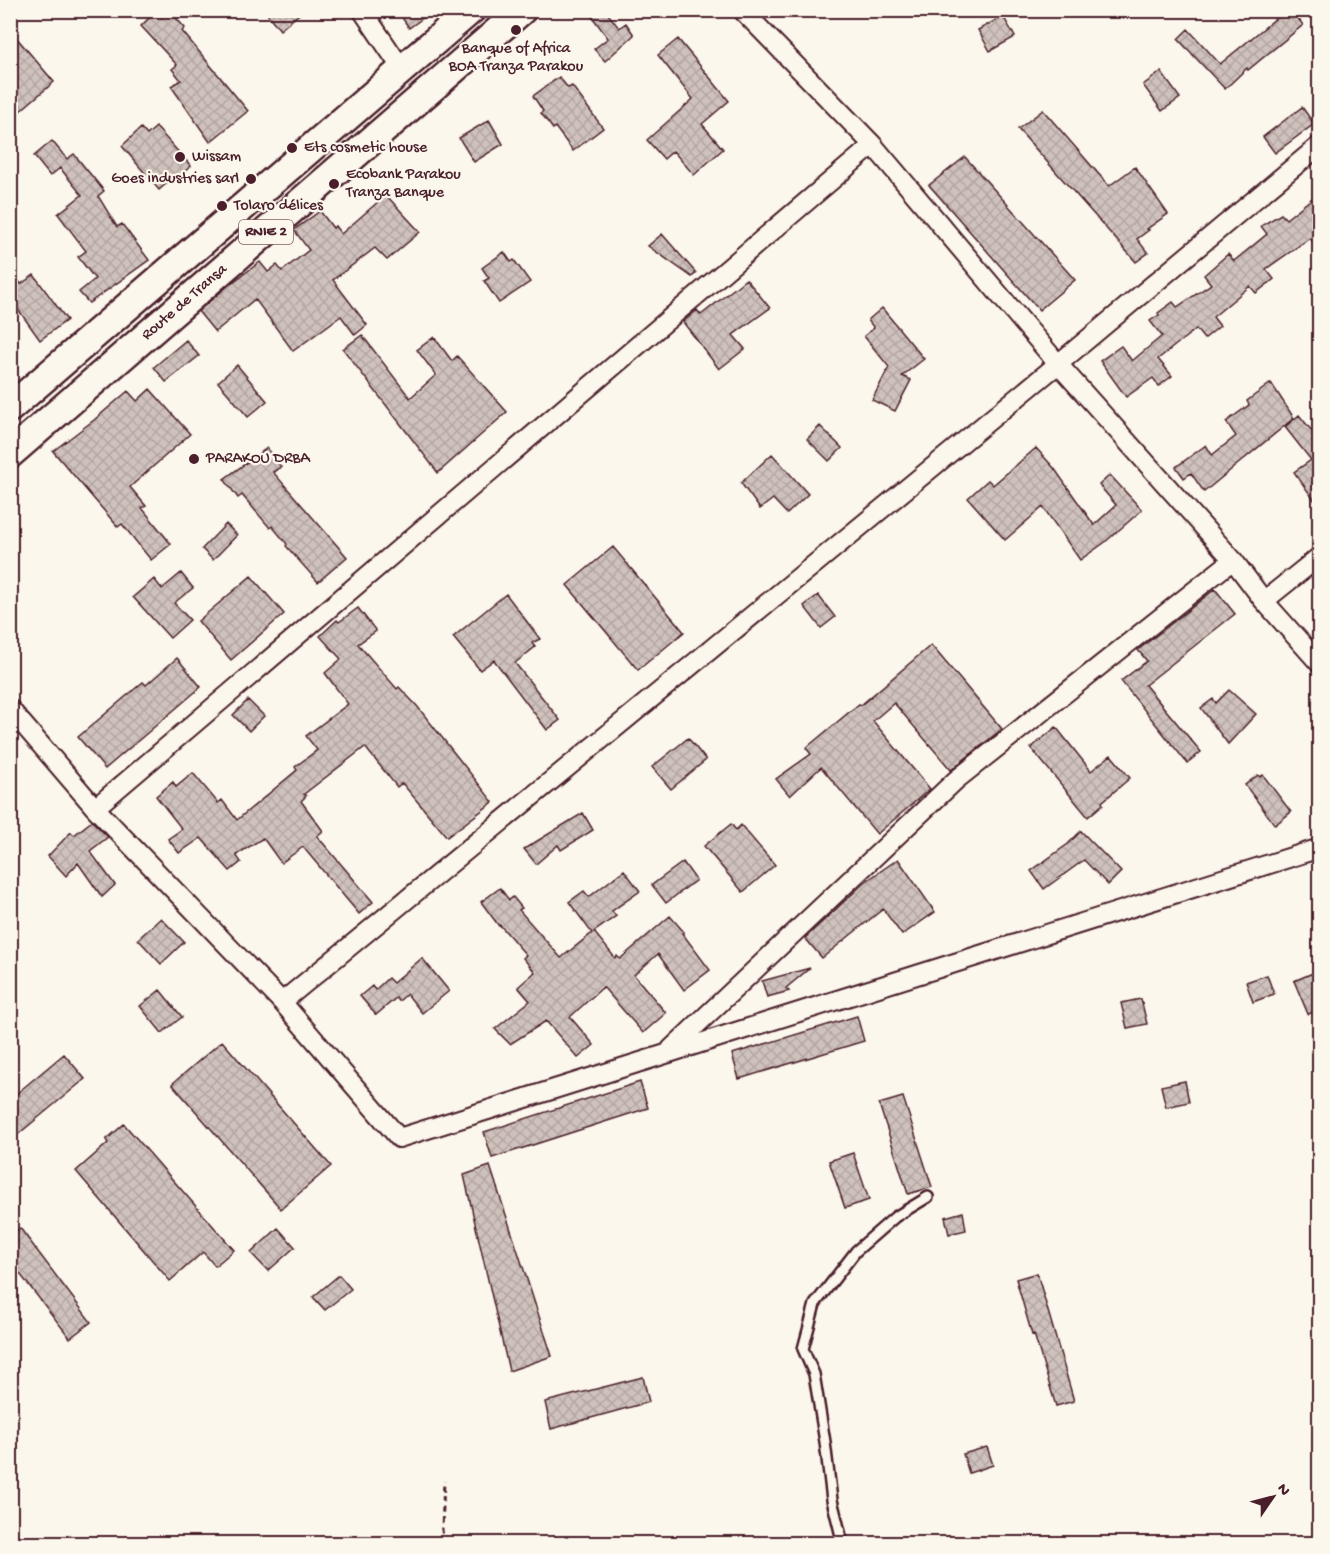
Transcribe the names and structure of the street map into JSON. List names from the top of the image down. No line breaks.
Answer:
{"streets":{"main road":["RNIE 2","Route de Transa"]},"places":["Banque of Africa BOA Tranza Parakou","Ets cosmetic house","Wissam","Goes industries sarl","Ecobank Parakou Tranza Banque","Tolaro délices","PARAKOU DRBA"],"north":"top right"}
